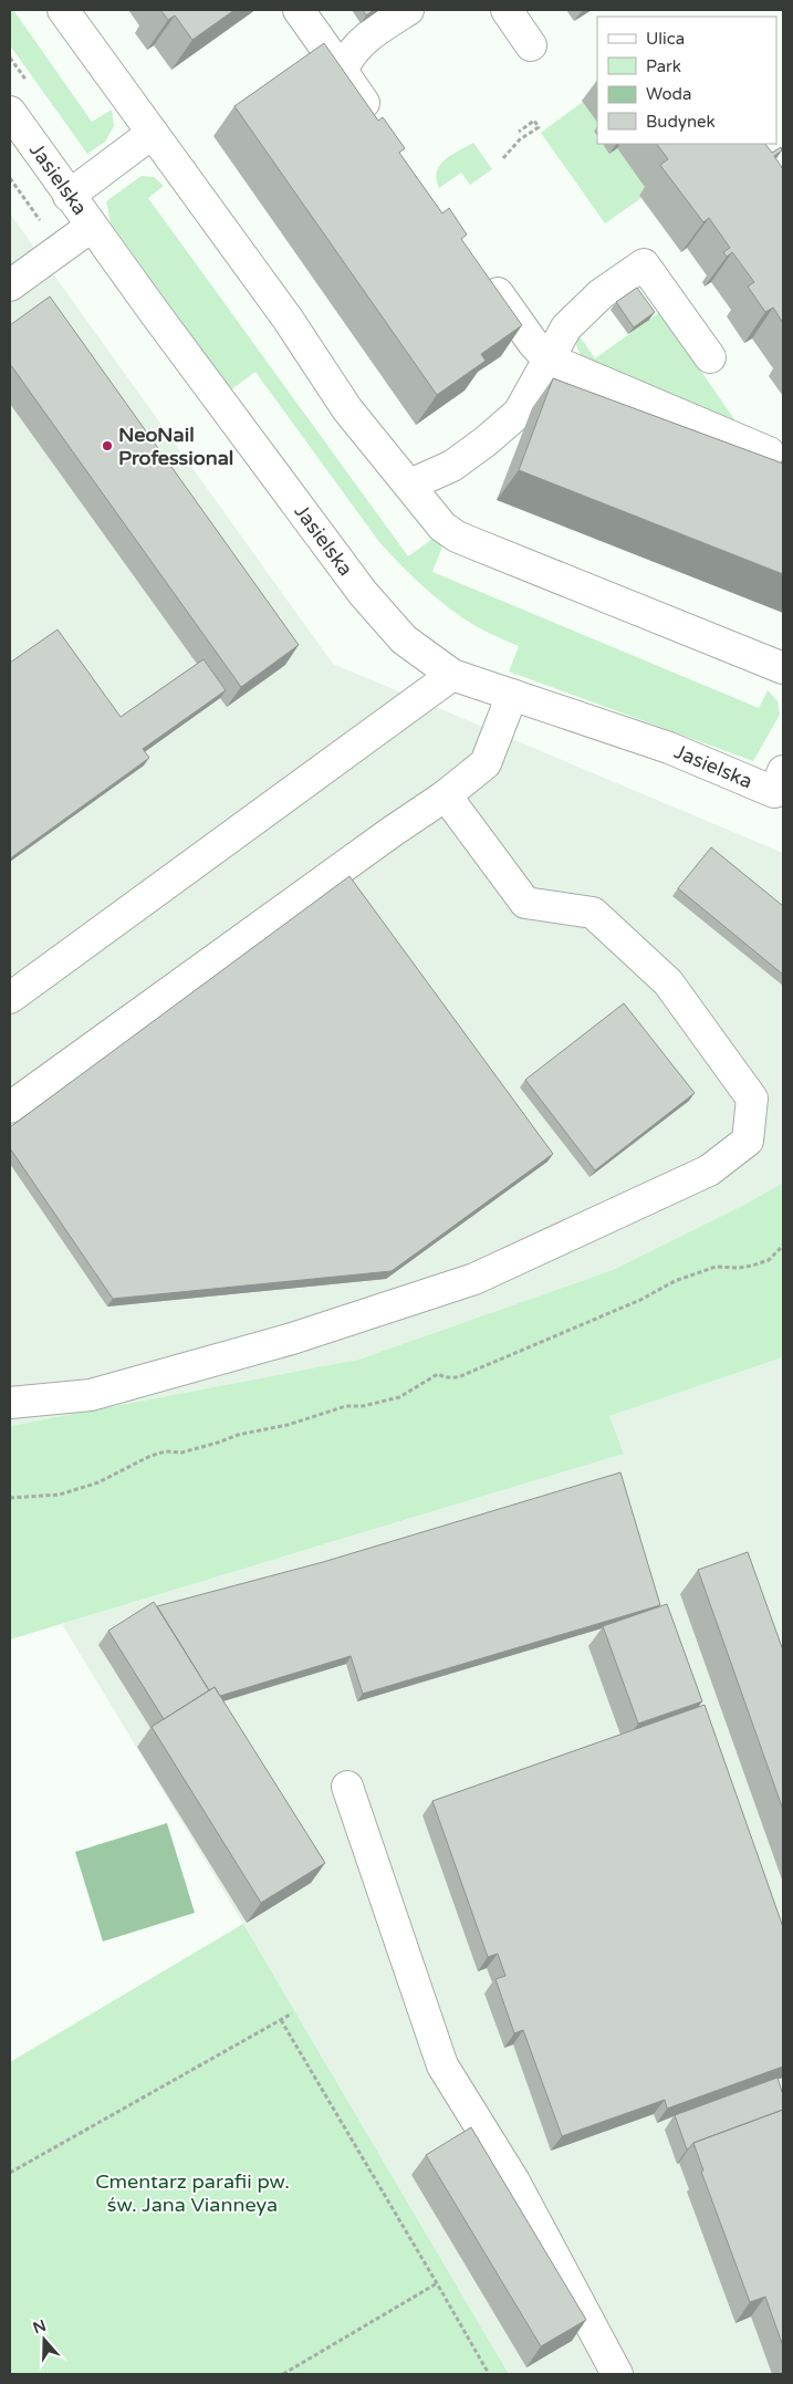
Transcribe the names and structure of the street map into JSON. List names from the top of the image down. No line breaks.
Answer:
{"streets":{"street":["Jasielska"]},"parks":["Cmentarz parafii pw. św. Jana Vianneya"],"places":["NeoNail Professional"],"legend":["Ulica","Park","Woda","Budynek"],"north":"top"}
